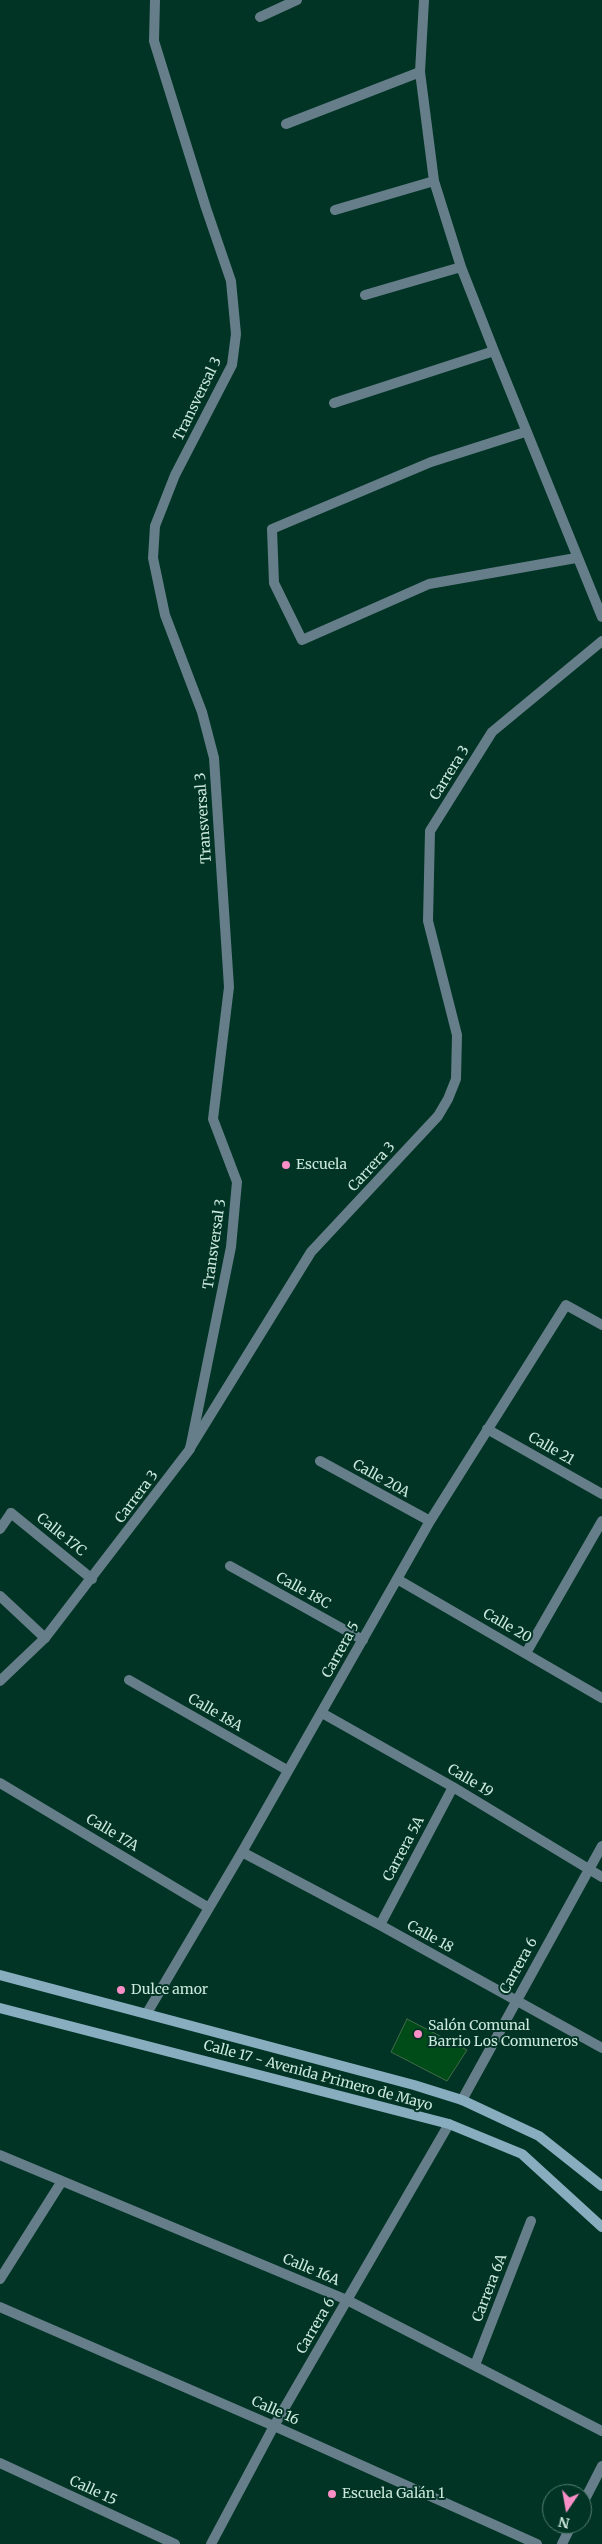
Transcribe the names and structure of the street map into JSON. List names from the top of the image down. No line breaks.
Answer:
{"streets":{"main road":["Calle 17 - Avenida Primero de Mayo"],"street":["Transversal 3","Carrera 3","Calle 21","Calle 20A","Calle 17C","Calle 18C","Calle 20","Carrera 5","Calle 18A","Calle 19","Calle 17A","Carrera 5A","Calle 18","Carrera 6","Calle 16A","Carrera 6A","Calle 16","Calle 15"]},"crossings":[["Transversal 3","Carrera 3"],["Carrera 3","Calle 17C"],["Calle 21","Carrera 5"],["Calle 20A","Carrera 5"],["Calle 18C","Carrera 5"],["Calle 20","Carrera 5"],["Carrera 5","Calle 18A"],["Carrera 5","Calle 19"],["Carrera 5","Calle 17A"],["Carrera 5","Calle 18"],["Carrera 5","Calle 17 - Avenida Primero de Mayo"],["Calle 19","Carrera 5A"],["Calle 19","Carrera 6"],["Carrera 5A","Calle 18"],["Calle 18","Carrera 6"],["Carrera 6","Calle 17 - Avenida Primero de Mayo"],["Carrera 6","Calle 16A"],["Carrera 6","Calle 16"],["Calle 16A","Carrera 6A"]],"places":["Escuela","Dulce amor","Salón Comunal Barrio Los Comuneros","Escuela Galán 1"],"north":"bottom"}
